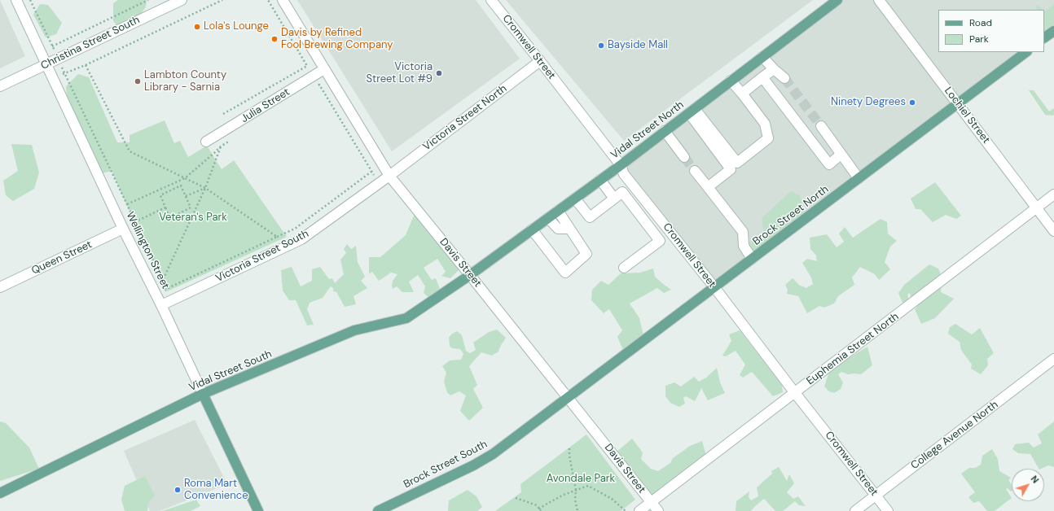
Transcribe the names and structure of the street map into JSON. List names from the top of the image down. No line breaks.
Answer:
{"streets":{"main road":["Vidal Street North","Brock Street North","Wellington Street","Vidal Street South","Brock Street South"],"street":["Christina Street South","Cromwell Street","Julia Street","Lochiel Street","Victoria Street North","Victoria Street South","Queen Street","Davis Street","Euphemia Street North","College Avenue North"]},"crossings":[["Christina Street South","Wellington Street"],["Cromwell Street","Victoria Street North"],["Cromwell Street","Vidal Street North"],["Cromwell Street","Brock Street North"],["Cromwell Street","Euphemia Street North"],["Cromwell Street","College Avenue North"],["Julia Street","Davis Street"],["Lochiel Street","Brock Street North"],["Lochiel Street","Euphemia Street North"],["Victoria Street North","Victoria Street South"],["Victoria Street North","Davis Street"],["Vidal Street North","Davis Street"],["Vidal Street North","Vidal Street South"],["Brock Street North","Davis Street"],["Brock Street North","Brock Street South"],["Wellington Street","Victoria Street South"],["Wellington Street","Queen Street"],["Wellington Street","Vidal Street South"],["Victoria Street South","Davis Street"],["Davis Street","Euphemia Street North"],["Davis Street","Vidal Street South"],["Davis Street","Brock Street South"]],"parks":["Veteran's Park","Avondale Park"],"places":["Lola's Lounge","Davis by Refined Fool Brewing Company","Bayside Mall","Victoria Street Lot #9","Lambton County Library - Sarnia","Ninety Degrees","Roma Mart Convenience"],"legend":["Road","Park"],"north":"top right"}
